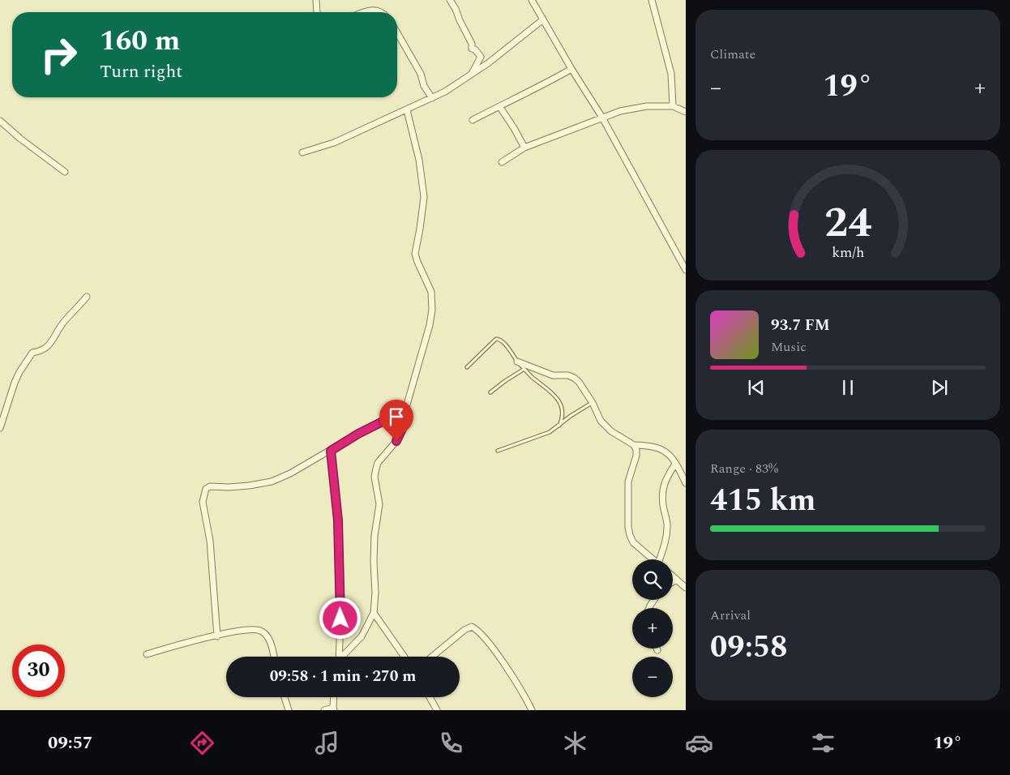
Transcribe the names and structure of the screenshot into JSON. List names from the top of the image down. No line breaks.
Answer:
{"page":{"tile":["Climate",["Range · 83%","415 km"],["Arrival","09:58"]],"turn":["160 m","Turn right"],"heat":["−","19°","+"],"song":["93.7 FM","Music"],"map_buttons":["+","−"],"limit":"30","trip":"09:58 · 1 min · 270 m","tabs":["09:57","19°"],"gauge":["24","km/h"]}}
